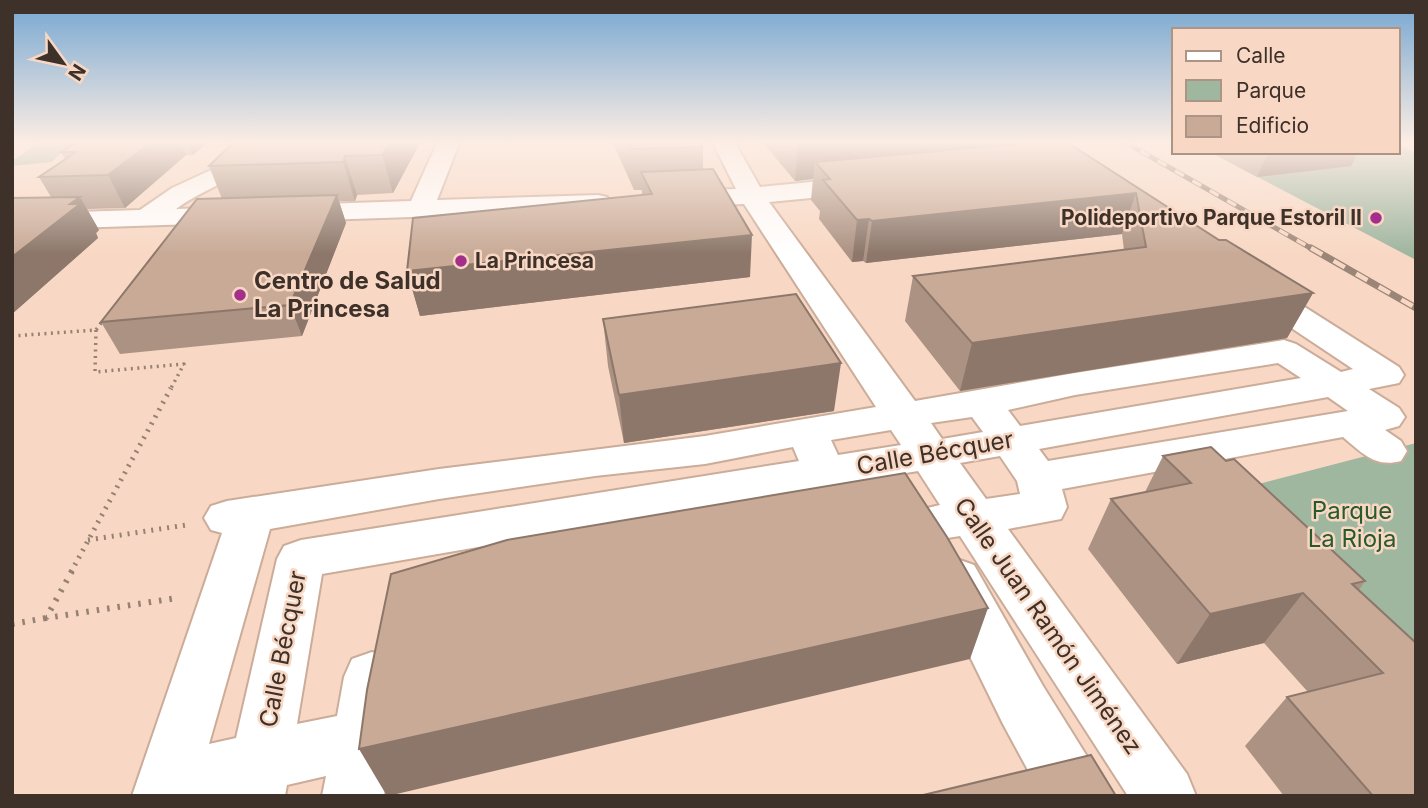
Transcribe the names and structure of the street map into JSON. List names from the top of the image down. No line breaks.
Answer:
{"streets":{"street":["Calle Bécquer","Calle Juan Ramón Jiménez"]},"crossings":[["Calle Bécquer","Calle Juan Ramón Jiménez"]],"parks":["Parque La Rioja"],"places":["Polideportivo Parque Estoril II","La Princesa","Centro de Salud La Princesa"],"legend":["Calle","Parque","Edificio"],"north":"bottom right"}
